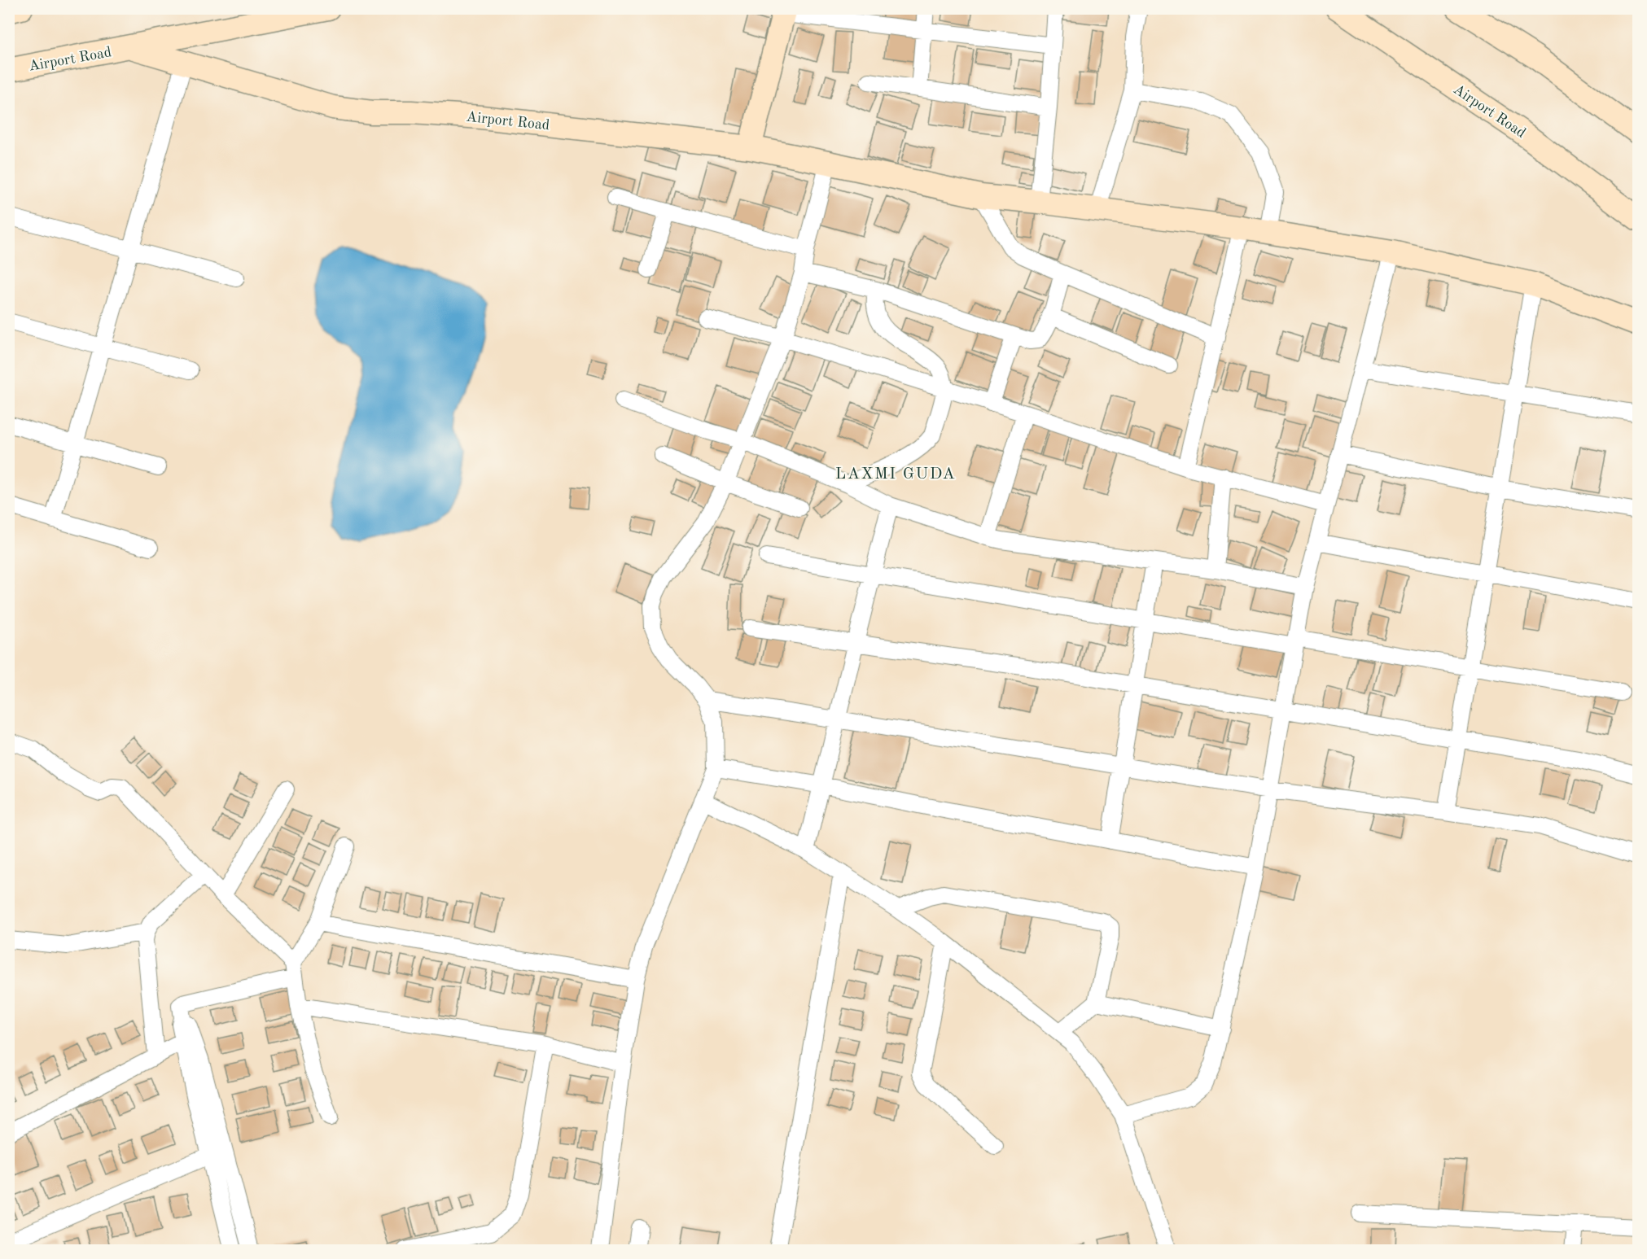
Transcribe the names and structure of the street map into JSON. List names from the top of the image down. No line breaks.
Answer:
{"streets":{"street":["Airport Road"]},"districts":["LAXMI GUDA"]}
